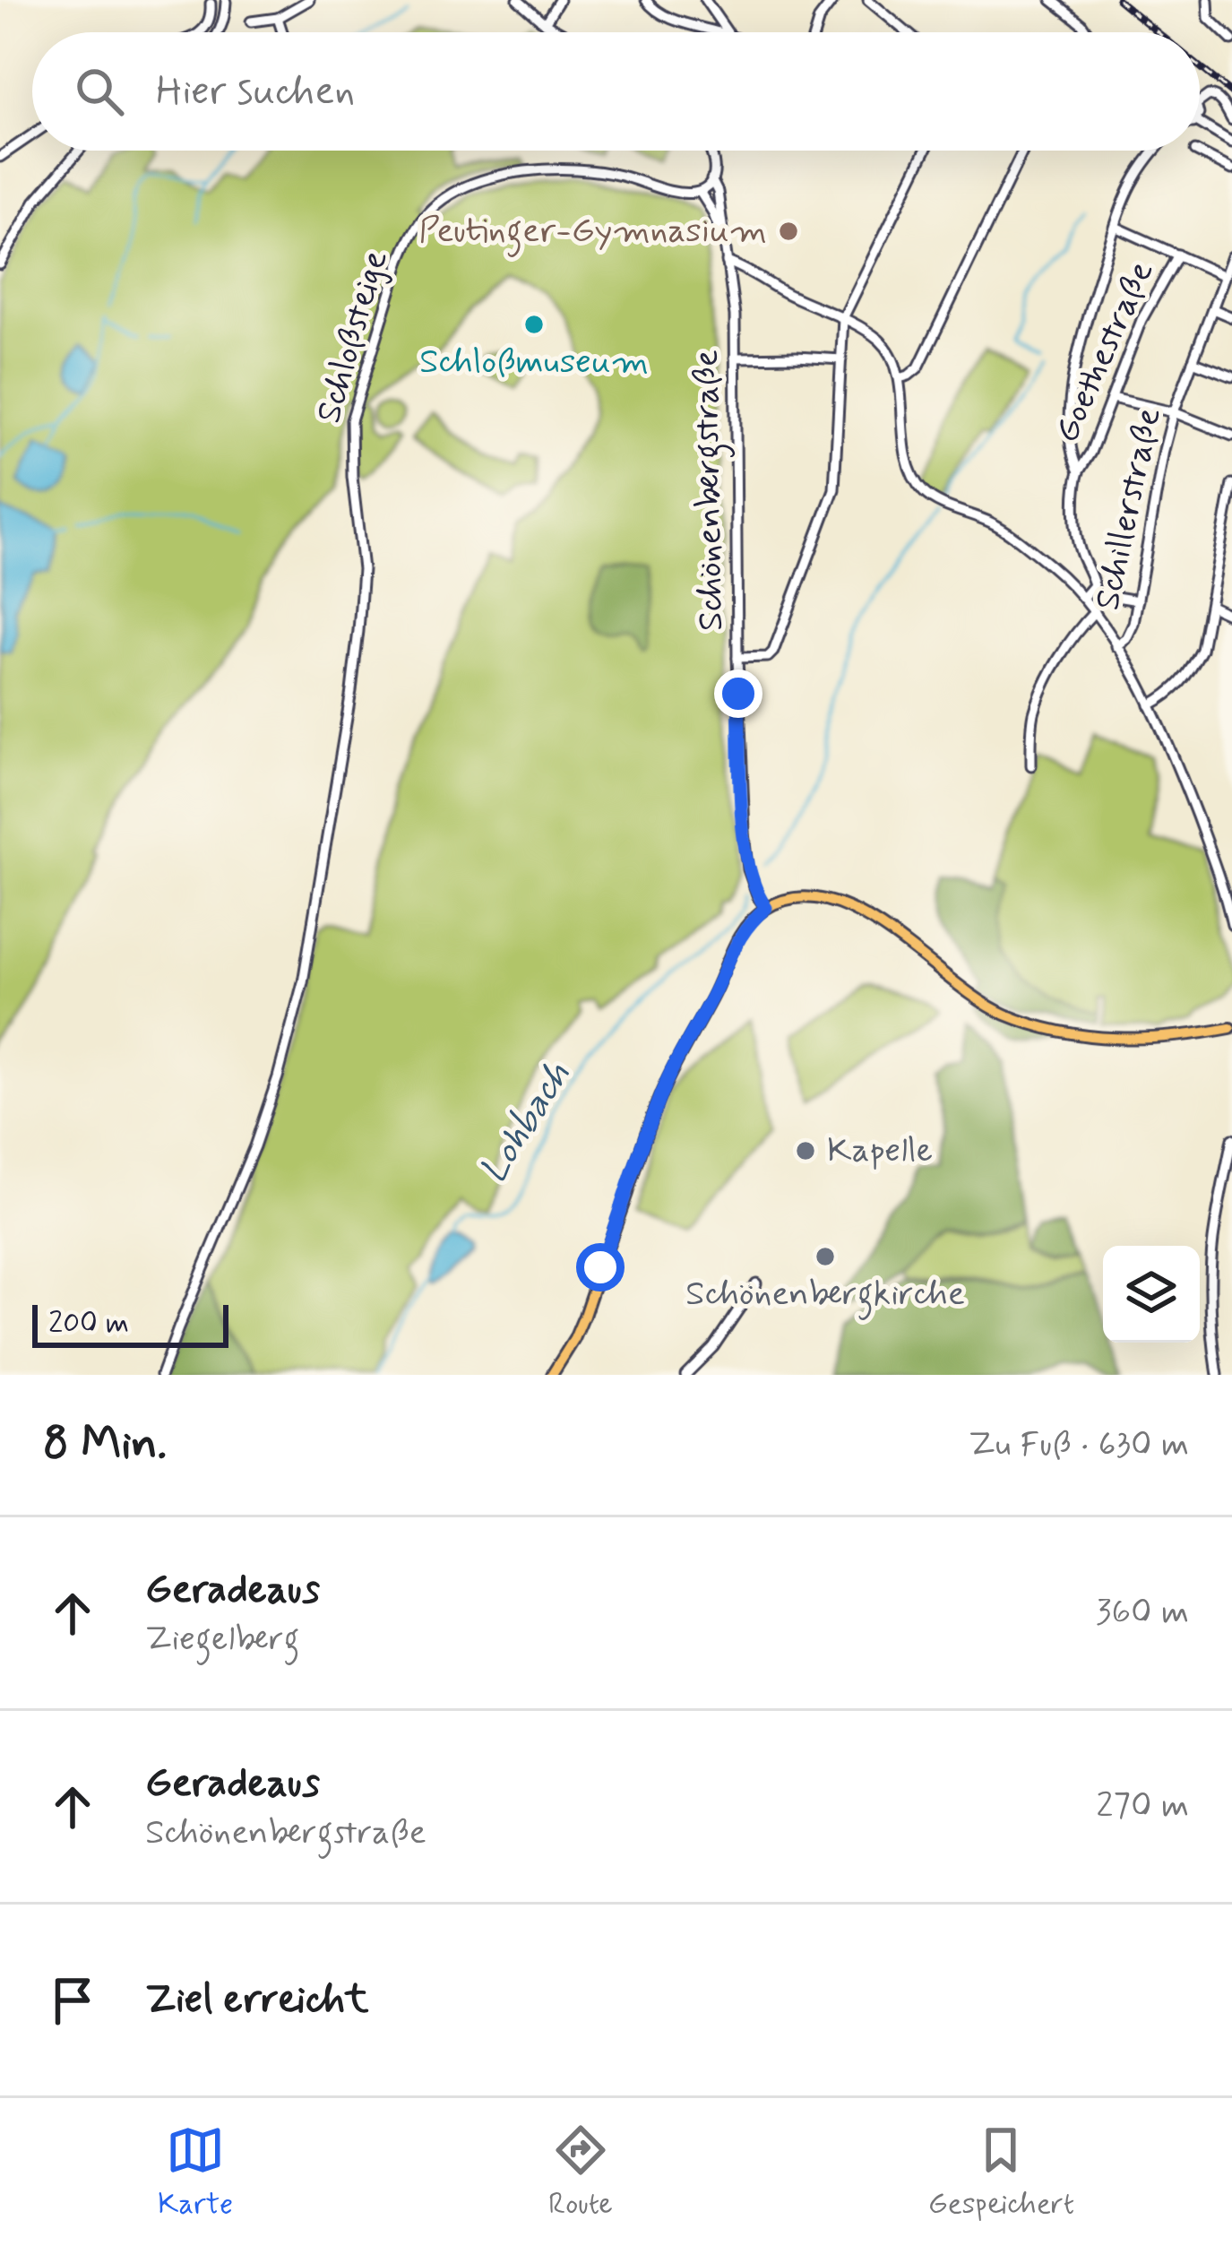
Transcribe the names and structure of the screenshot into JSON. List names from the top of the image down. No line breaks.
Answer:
{"streets":{"street":["Schloßsteige","Goethestraße","Schönenbergstraße","Schillerstraße"]},"water":["Lohbach"],"places":["Peutinger-Gymnasium","Schloßmuseum","Kapelle","Schönenbergkirche"],"scale_bar":"200 m","page":{"search":"Hier suchen","scale":"200 m","heading":["8 Min.","Zu Fuß · 630 m"],"list":[["Geradeaus","Ziegelberg","360 m"],["Geradeaus","Schönenbergstraße","270 m"],"Ziel erreicht"],"nav":["Karte","Route","Gespeichert"]}}
